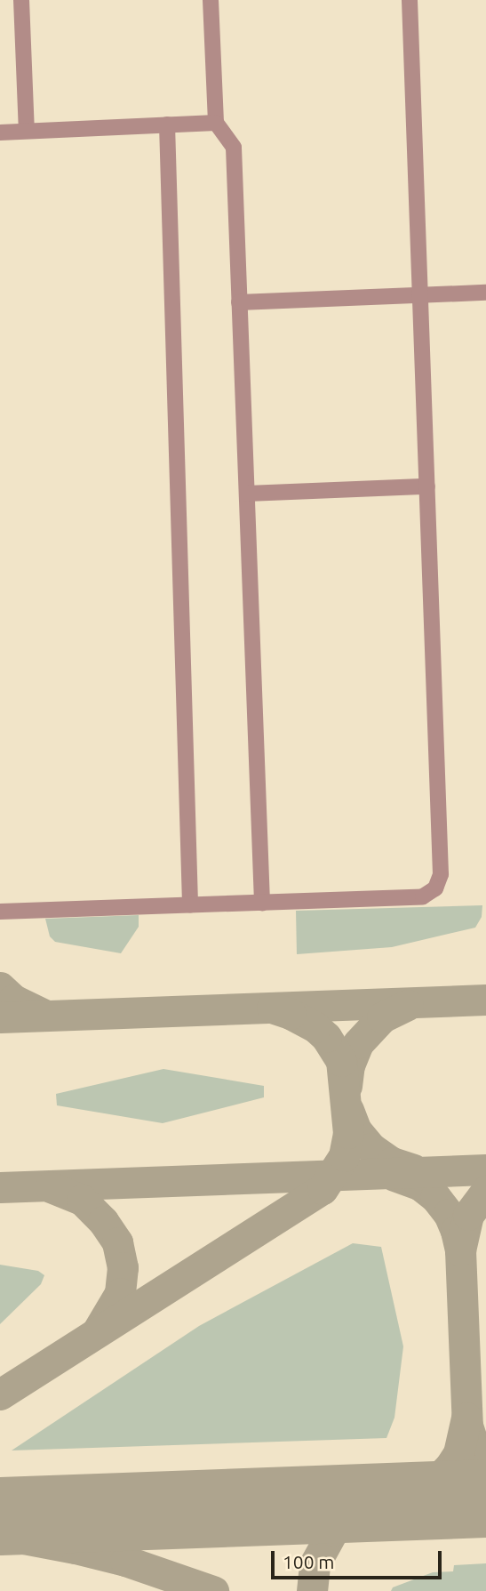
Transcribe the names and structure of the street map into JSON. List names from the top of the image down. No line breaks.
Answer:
{"scale_bar":"100 m"}
